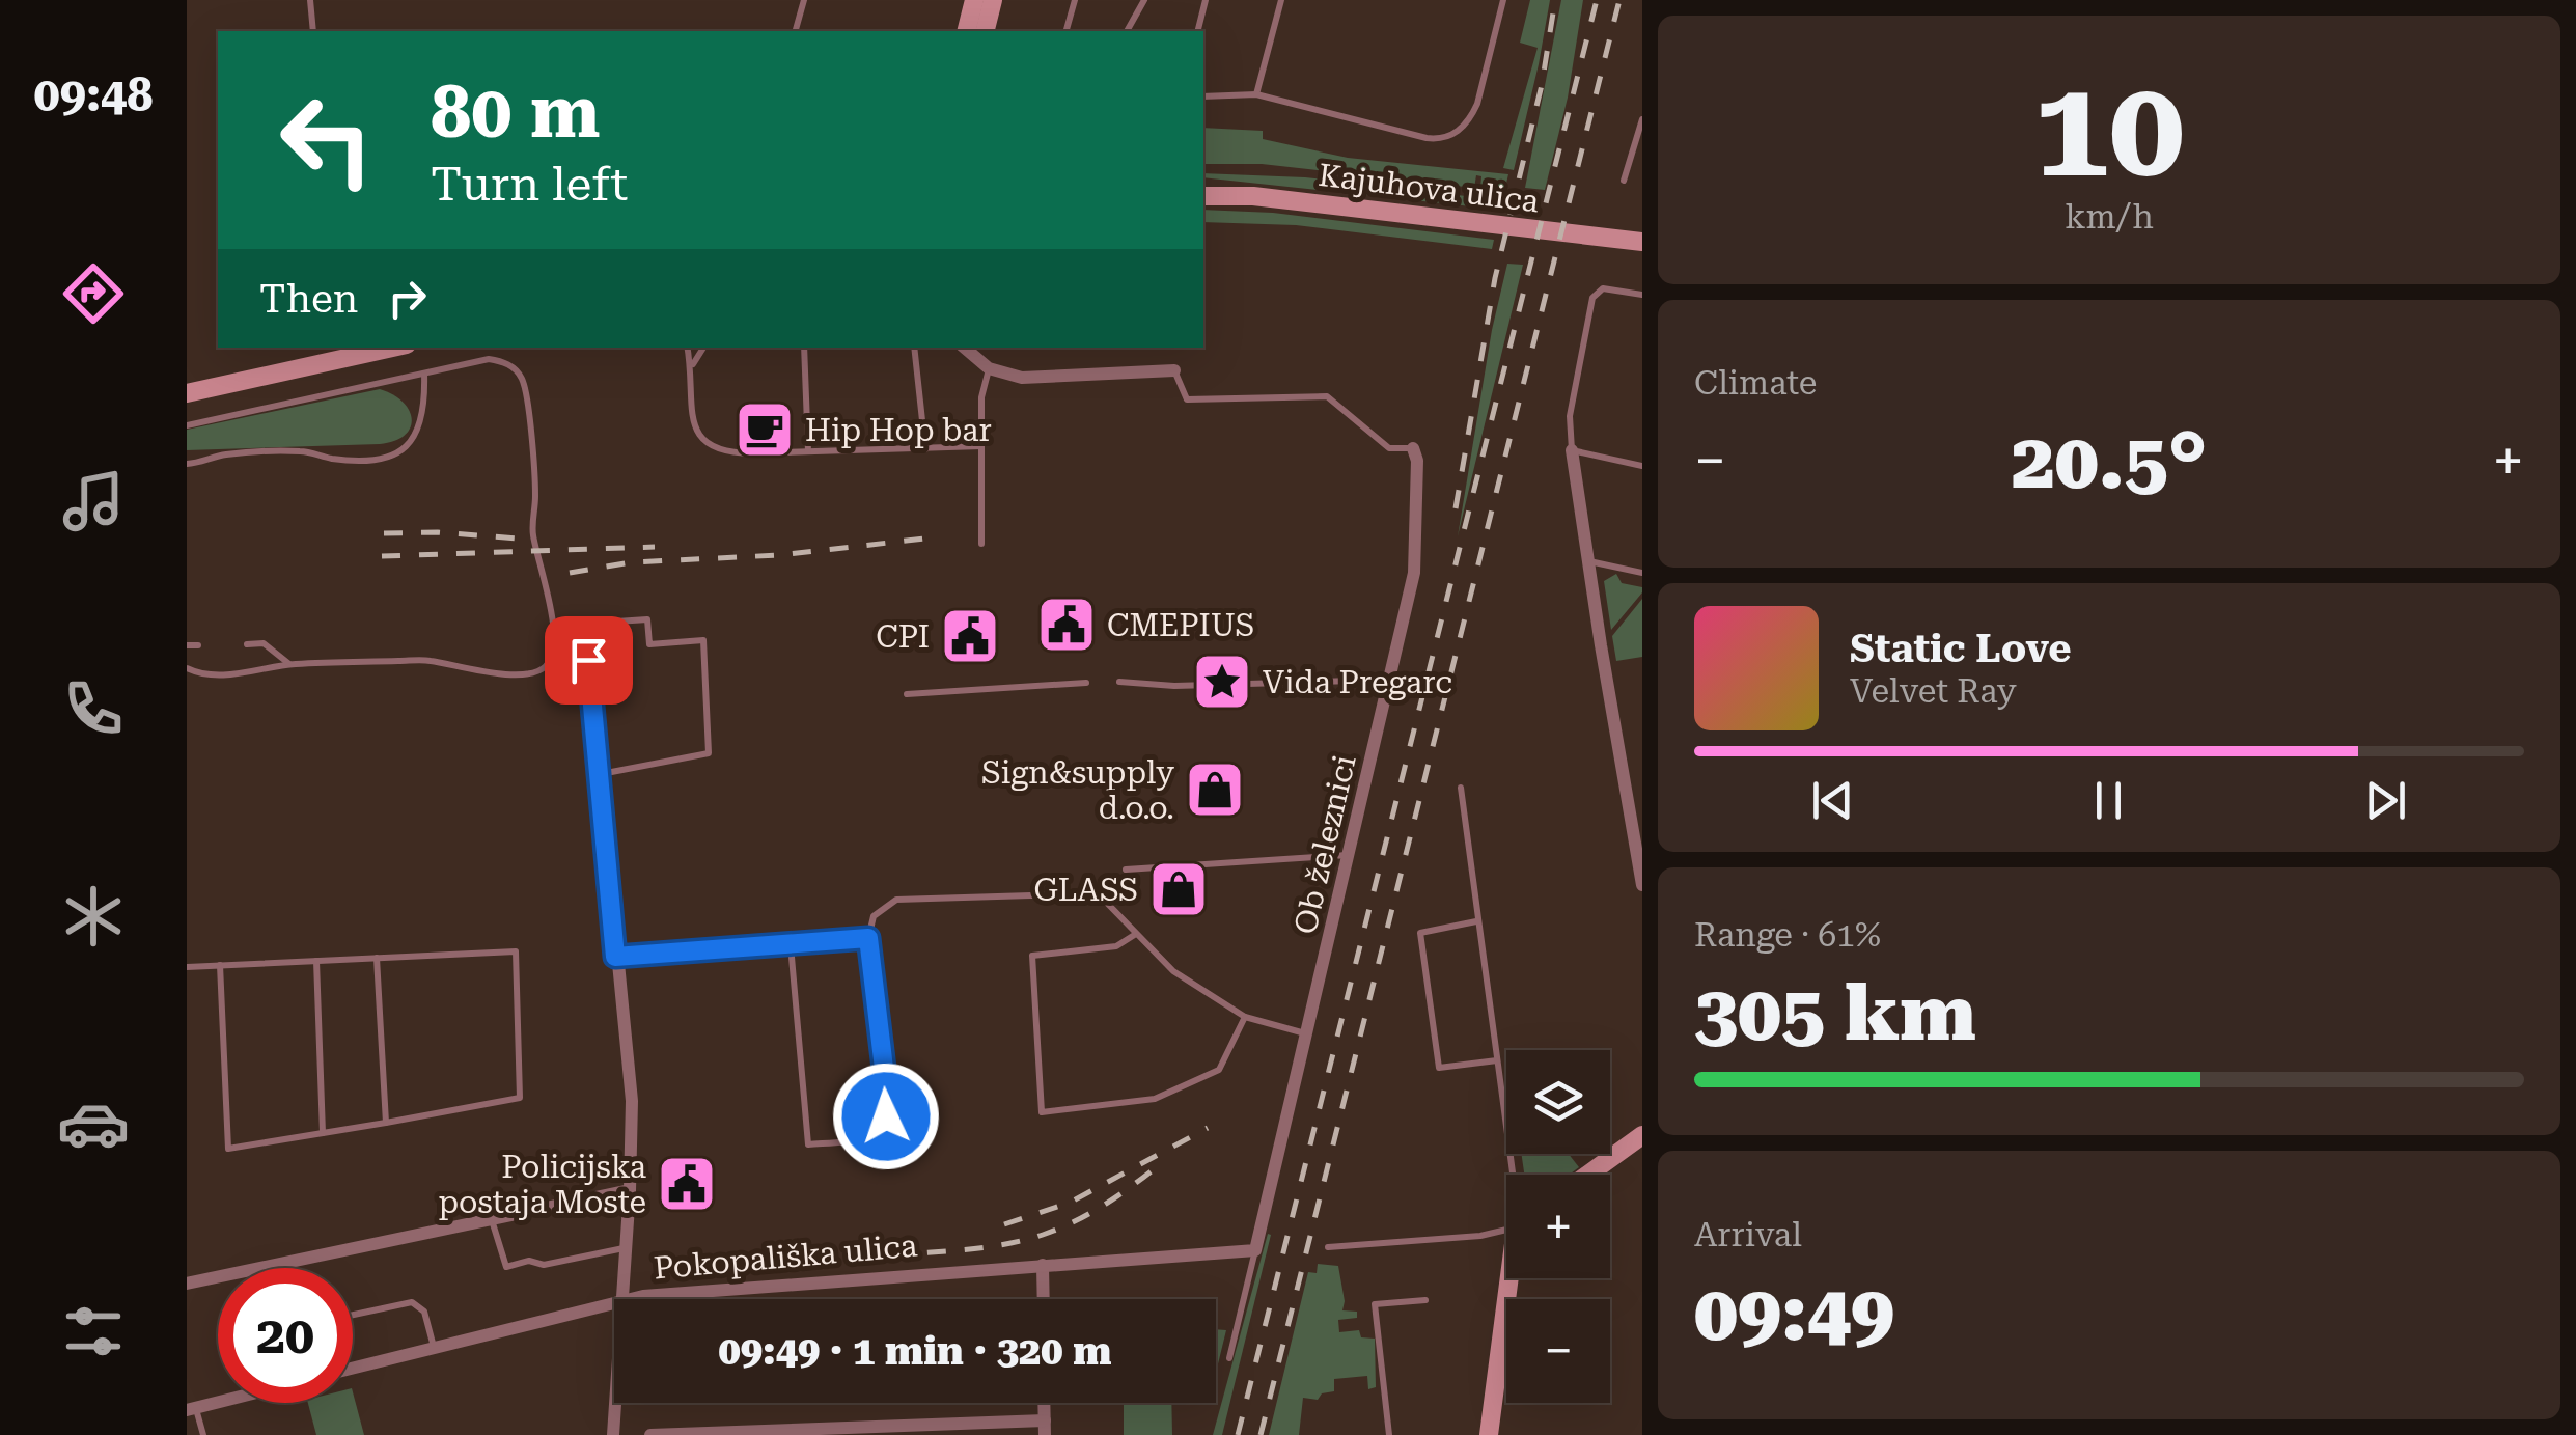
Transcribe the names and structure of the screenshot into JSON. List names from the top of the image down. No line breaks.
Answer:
{"streets":{"main road":["Kajuhova ulica"],"street":["Ob železnici","Pokopališka ulica"]},"crossings":[["Ob železnici","Pokopališka ulica"]],"places":{"cafe":["Hip Hop bar"],"public building":["CMEPIUS","CPI","Policijska postaja Moste"],"place":["Vida Pregarc"],"shop":["Sign&supply d.o.o.","GLASS"]},"page":{"tabs":"09:48","tile":[["10","km/h"],"Climate",["Range · 61%","305 km"],["Arrival","09:49"]],"turn":["80 m","Turn left"],"then":"Then","heat":["−","20.5°","+"],"song":["Static Love","Velvet Ray"],"map_buttons":["+","−"],"limit":"20","trip":"09:49 · 1 min · 320 m"}}
